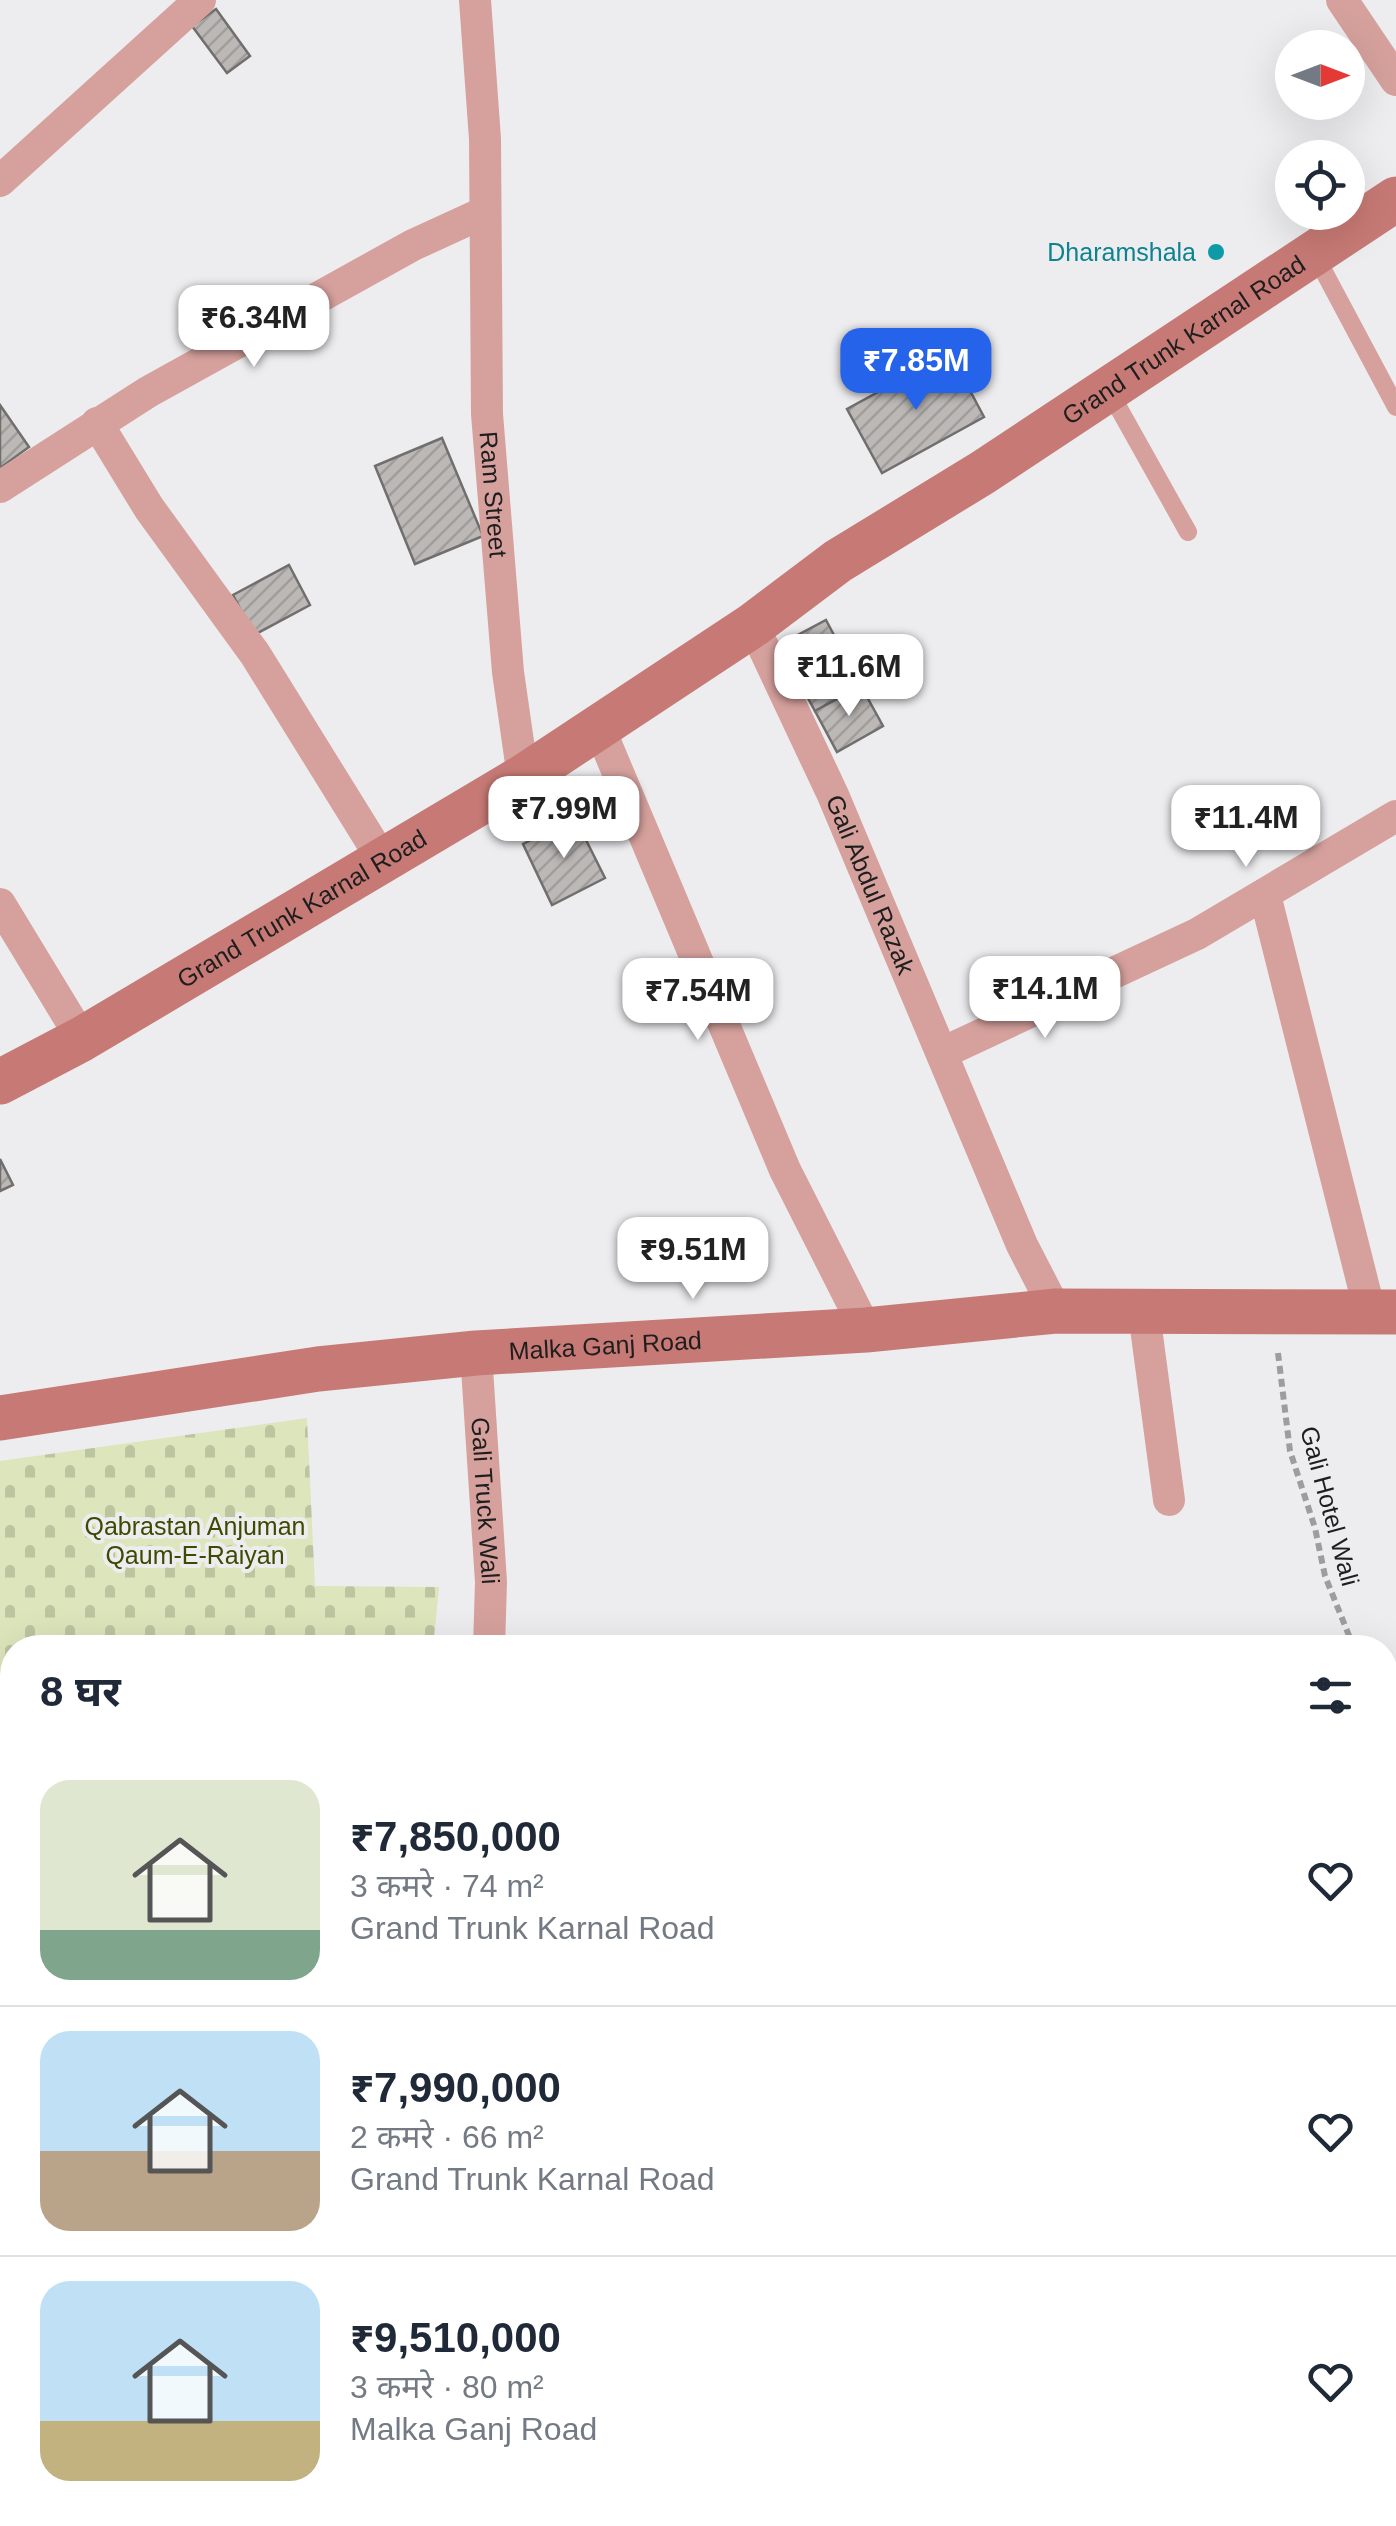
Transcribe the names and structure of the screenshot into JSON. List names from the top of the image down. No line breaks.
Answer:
{"streets":{"main road":["Grand Trunk Karnal Road","Malka Ganj Road"],"street":["Ram Street","Gali Abdul Razak","Gali Truck Wali"],"path":["Gali Hotel Wali"]},"crossings":[["Grand Trunk Karnal Road","Ram Street"],["Grand Trunk Karnal Road","Gali Abdul Razak"],["Gali Abdul Razak","Malka Ganj Road"],["Malka Ganj Road","Gali Truck Wali"],["Malka Ganj Road","Gali Hotel Wali"]],"parks":["Qabrastan Anjuman Qaum-E-Raiyan"],"places":["Dharamshala"],"north":"right","page":{"price":["₹6.34M","₹7.85M","₹11.6M","₹7.99M","₹11.4M","₹14.1M","₹7.54M","₹9.51M"],"heading":"8 घर","list":[{"name":"₹7,850,000","note":"3 कमरे · 74 m² · Grand Trunk Karnal Road"},{"name":"₹7,990,000","note":"2 कमरे · 66 m² · Grand Trunk Karnal Road"},{"name":"₹9,510,000","note":"3 कमरे · 80 m² · Malka Ganj Road"}]}}
